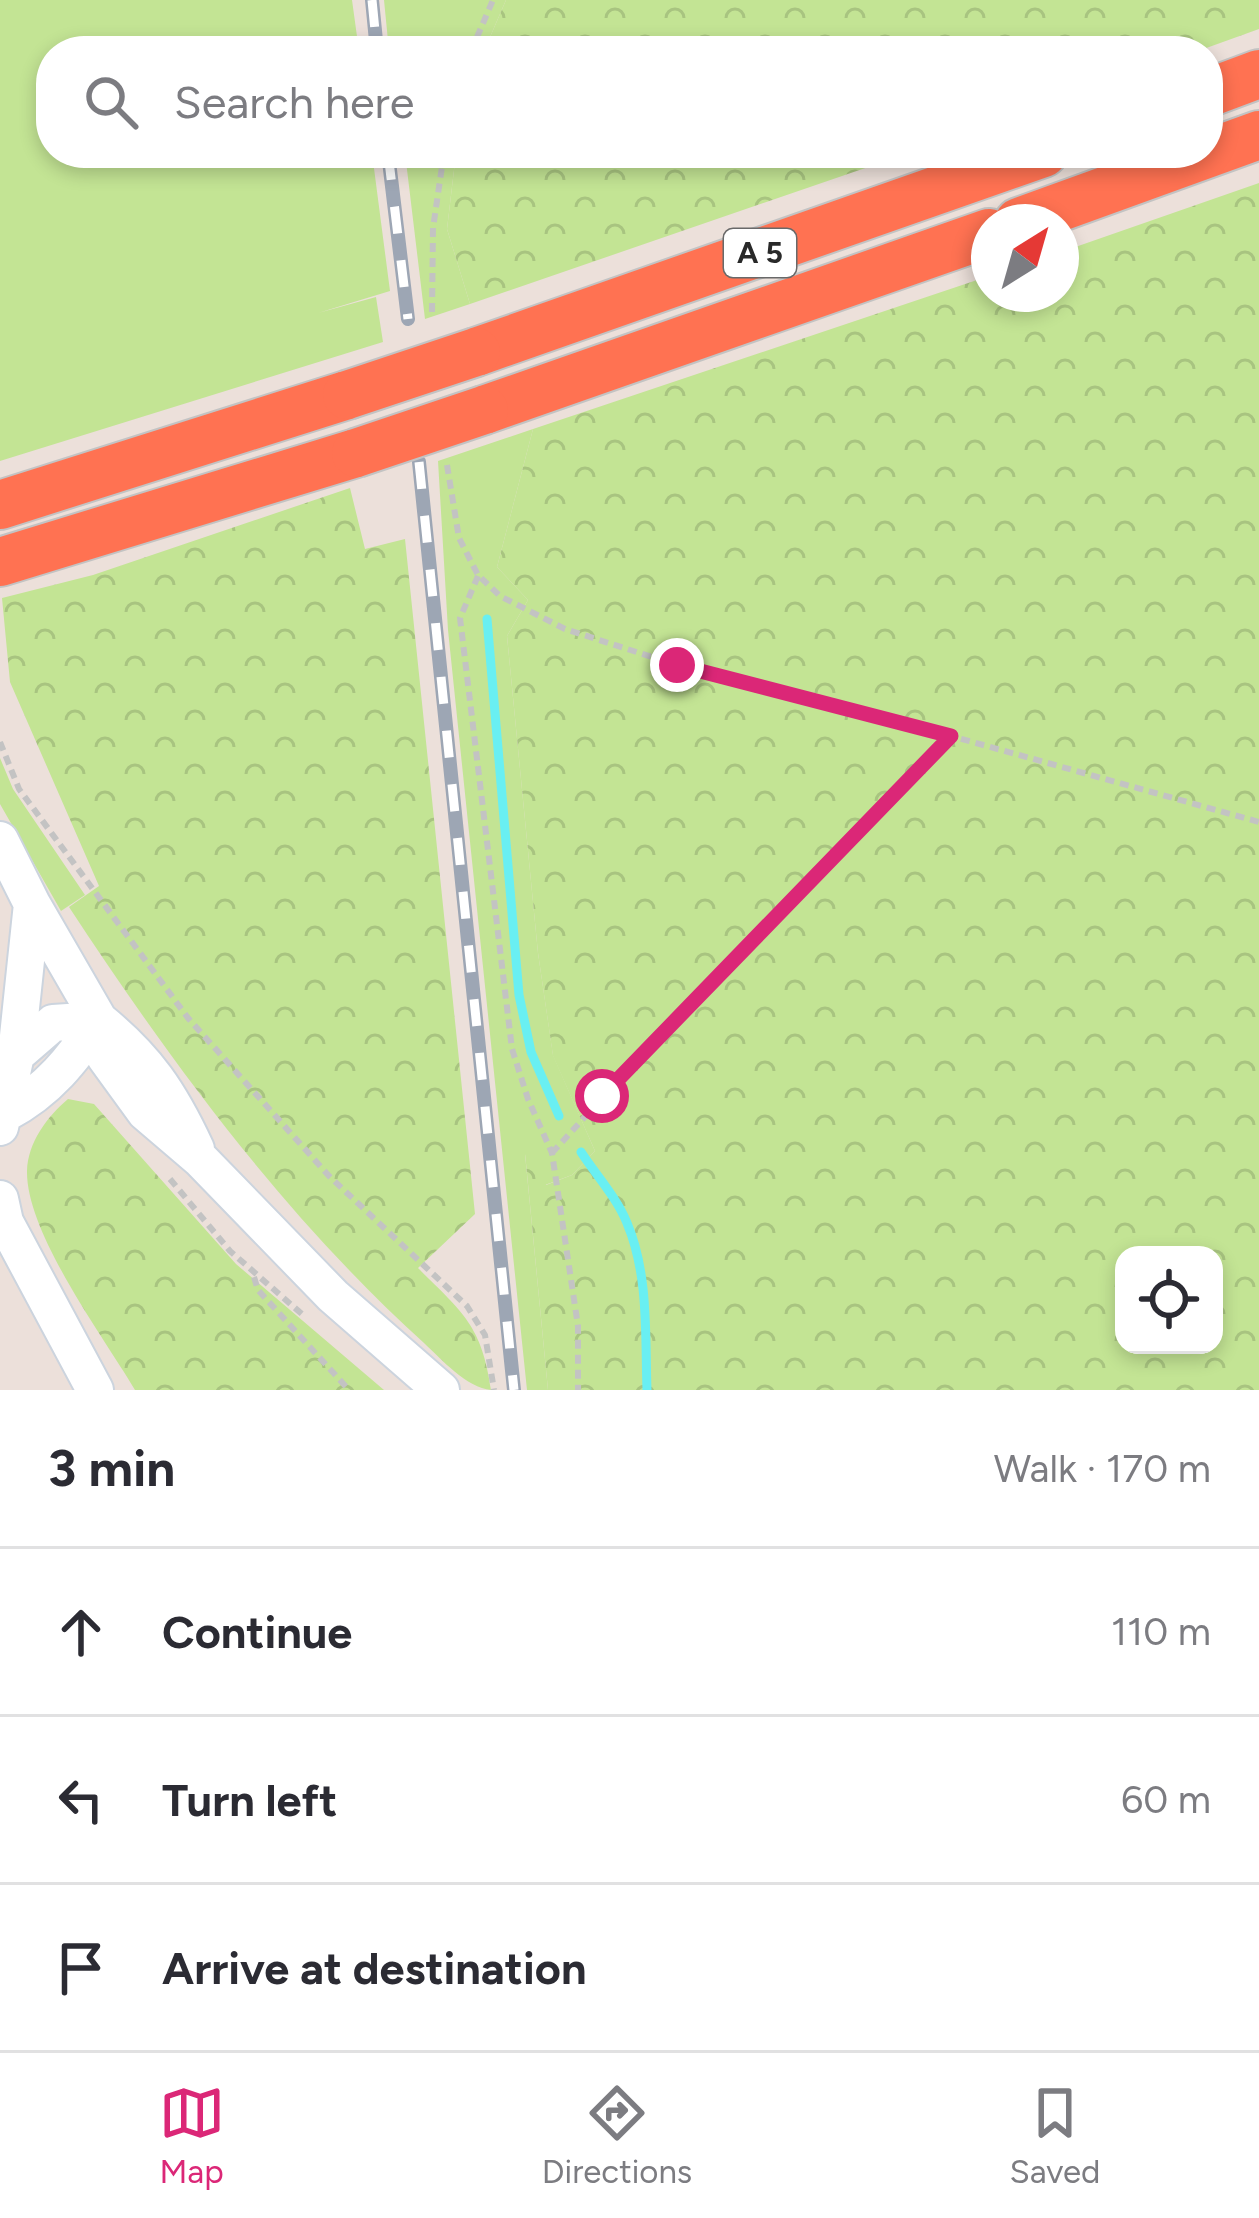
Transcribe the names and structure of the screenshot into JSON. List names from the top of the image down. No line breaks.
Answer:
{"streets":{"highway":["A 5"]},"north":"top right","page":{"search":"Search here","heading":["3 min","Walk · 170 m"],"list":[["Continue","110 m"],["Turn left","60 m"],"Arrive at destination"],"nav":["Map","Directions","Saved"]}}
